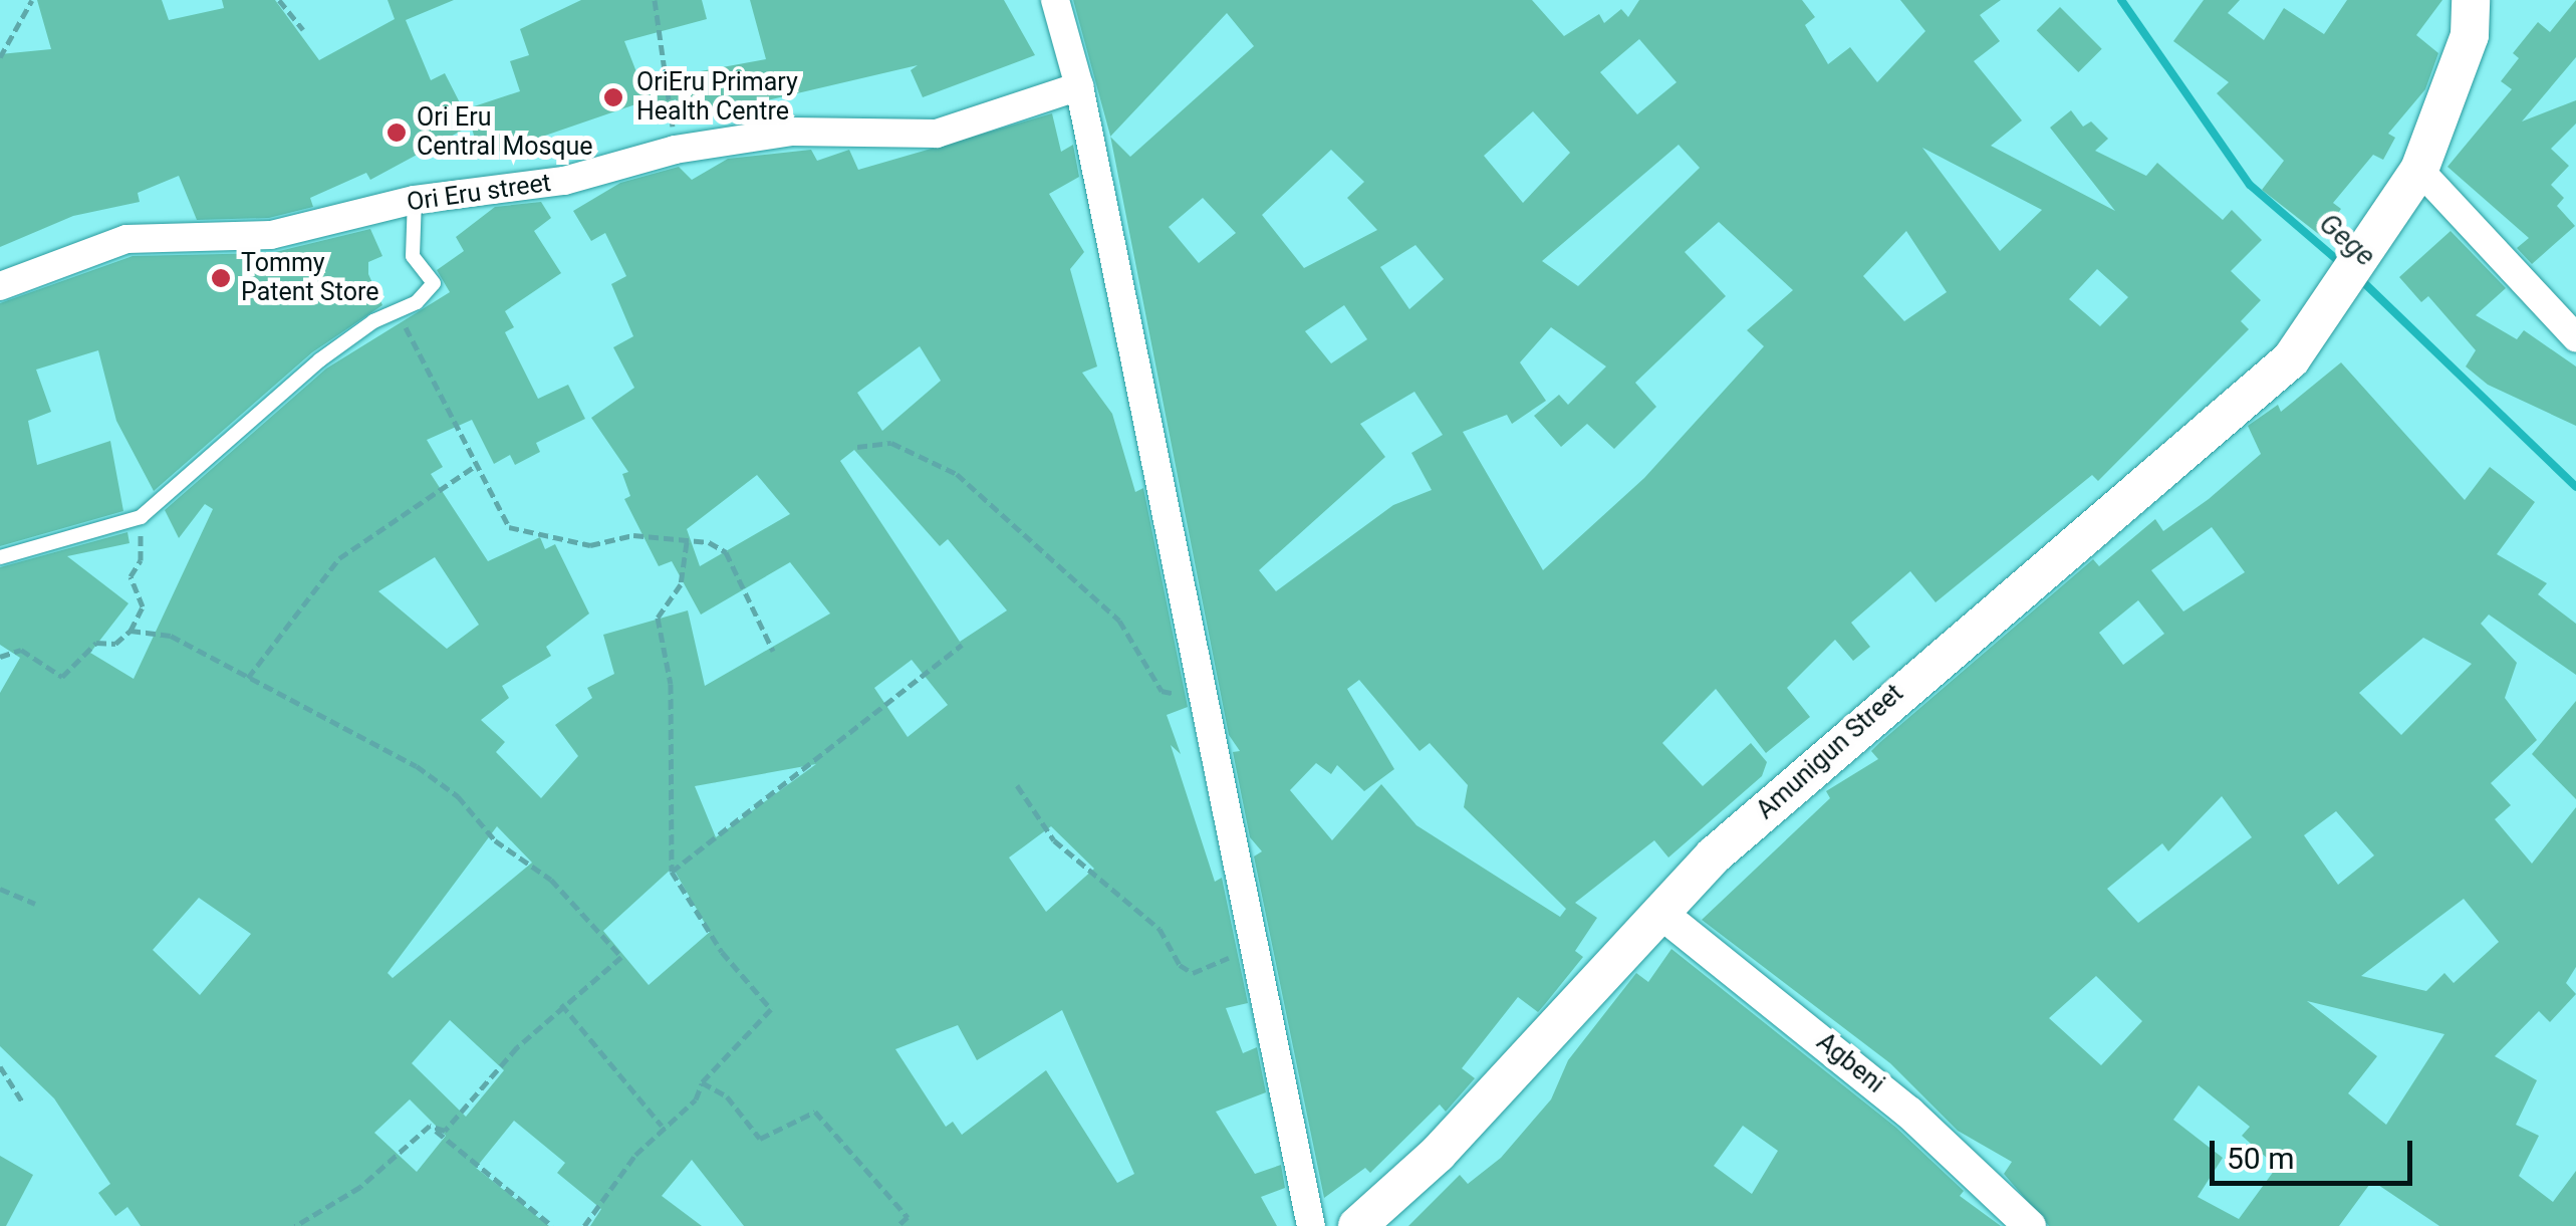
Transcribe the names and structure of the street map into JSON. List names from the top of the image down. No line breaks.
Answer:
{"streets":{"main road":["Amunigun Street"],"street":["Ori Eru street","Agbeni"]},"crossings":[["Amunigun Street","Agbeni"]],"water":["Gege"],"places":["OriEru Primary Health Centre","Ori Eru Central Mosque","Tommy Patent Store"],"scale_bar":"50 m"}
